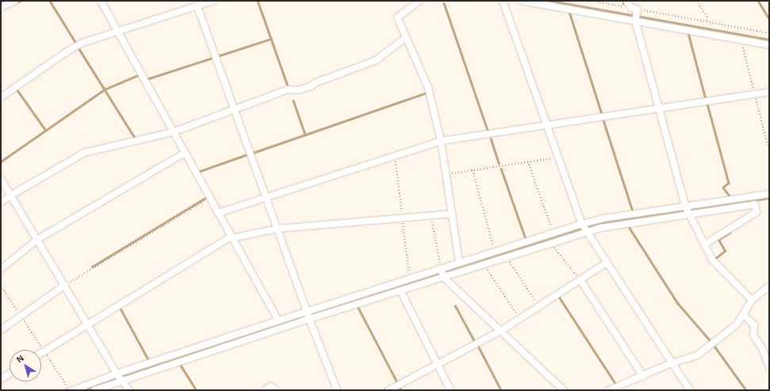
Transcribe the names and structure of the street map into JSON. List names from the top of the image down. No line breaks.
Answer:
{"north":"top left"}
